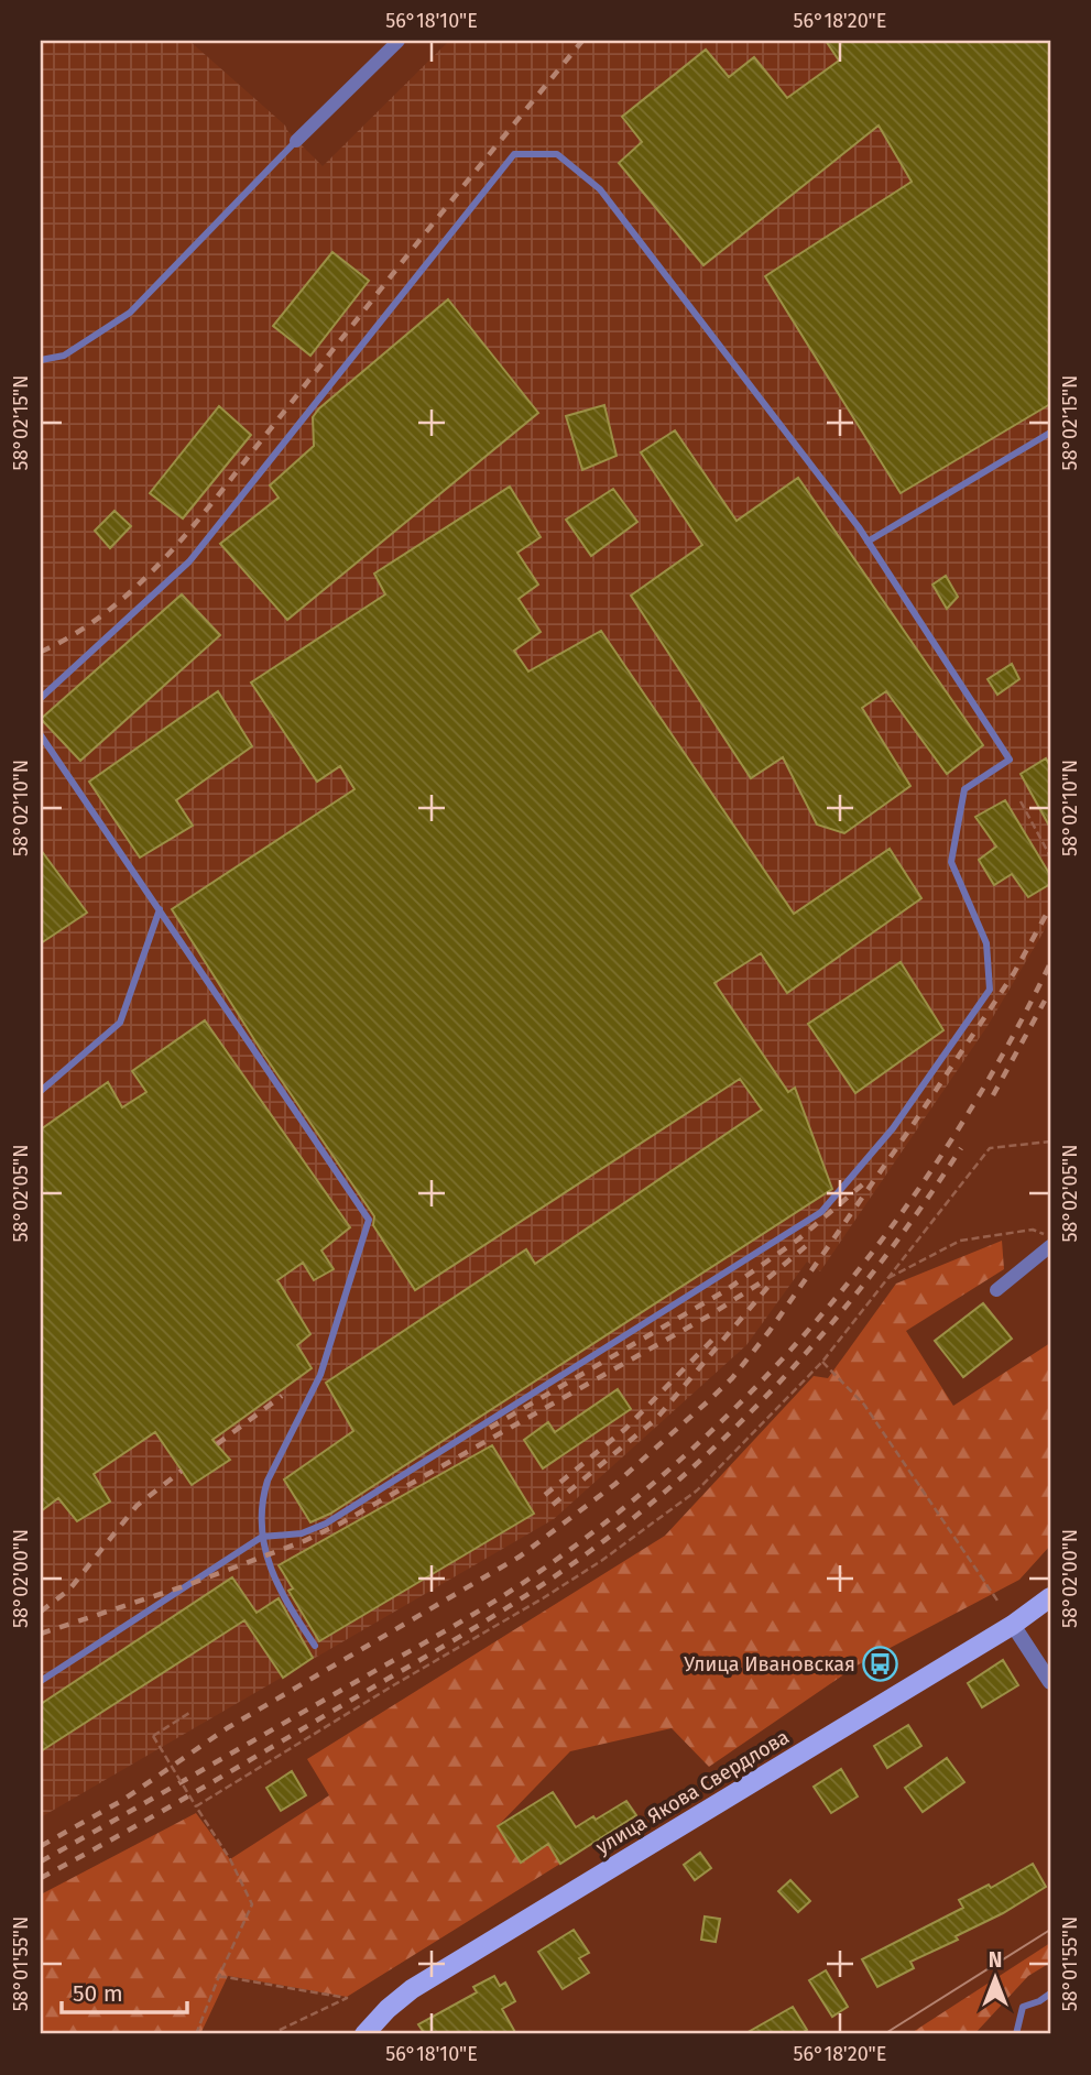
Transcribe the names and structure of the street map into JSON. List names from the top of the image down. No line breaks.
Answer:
{"streets":{"main road":["улица Якова Свердлова"]},"places":{"bus stop":["Улица Ивановская"]},"scale_bar":"50 m","north":"top","coordinates":["56°18'10\"E","56°18'20\"E","58°02'15\"N","58°02'10\"N","58°02'05\"N","58°02'00\"N","58°01'55\"N"]}
